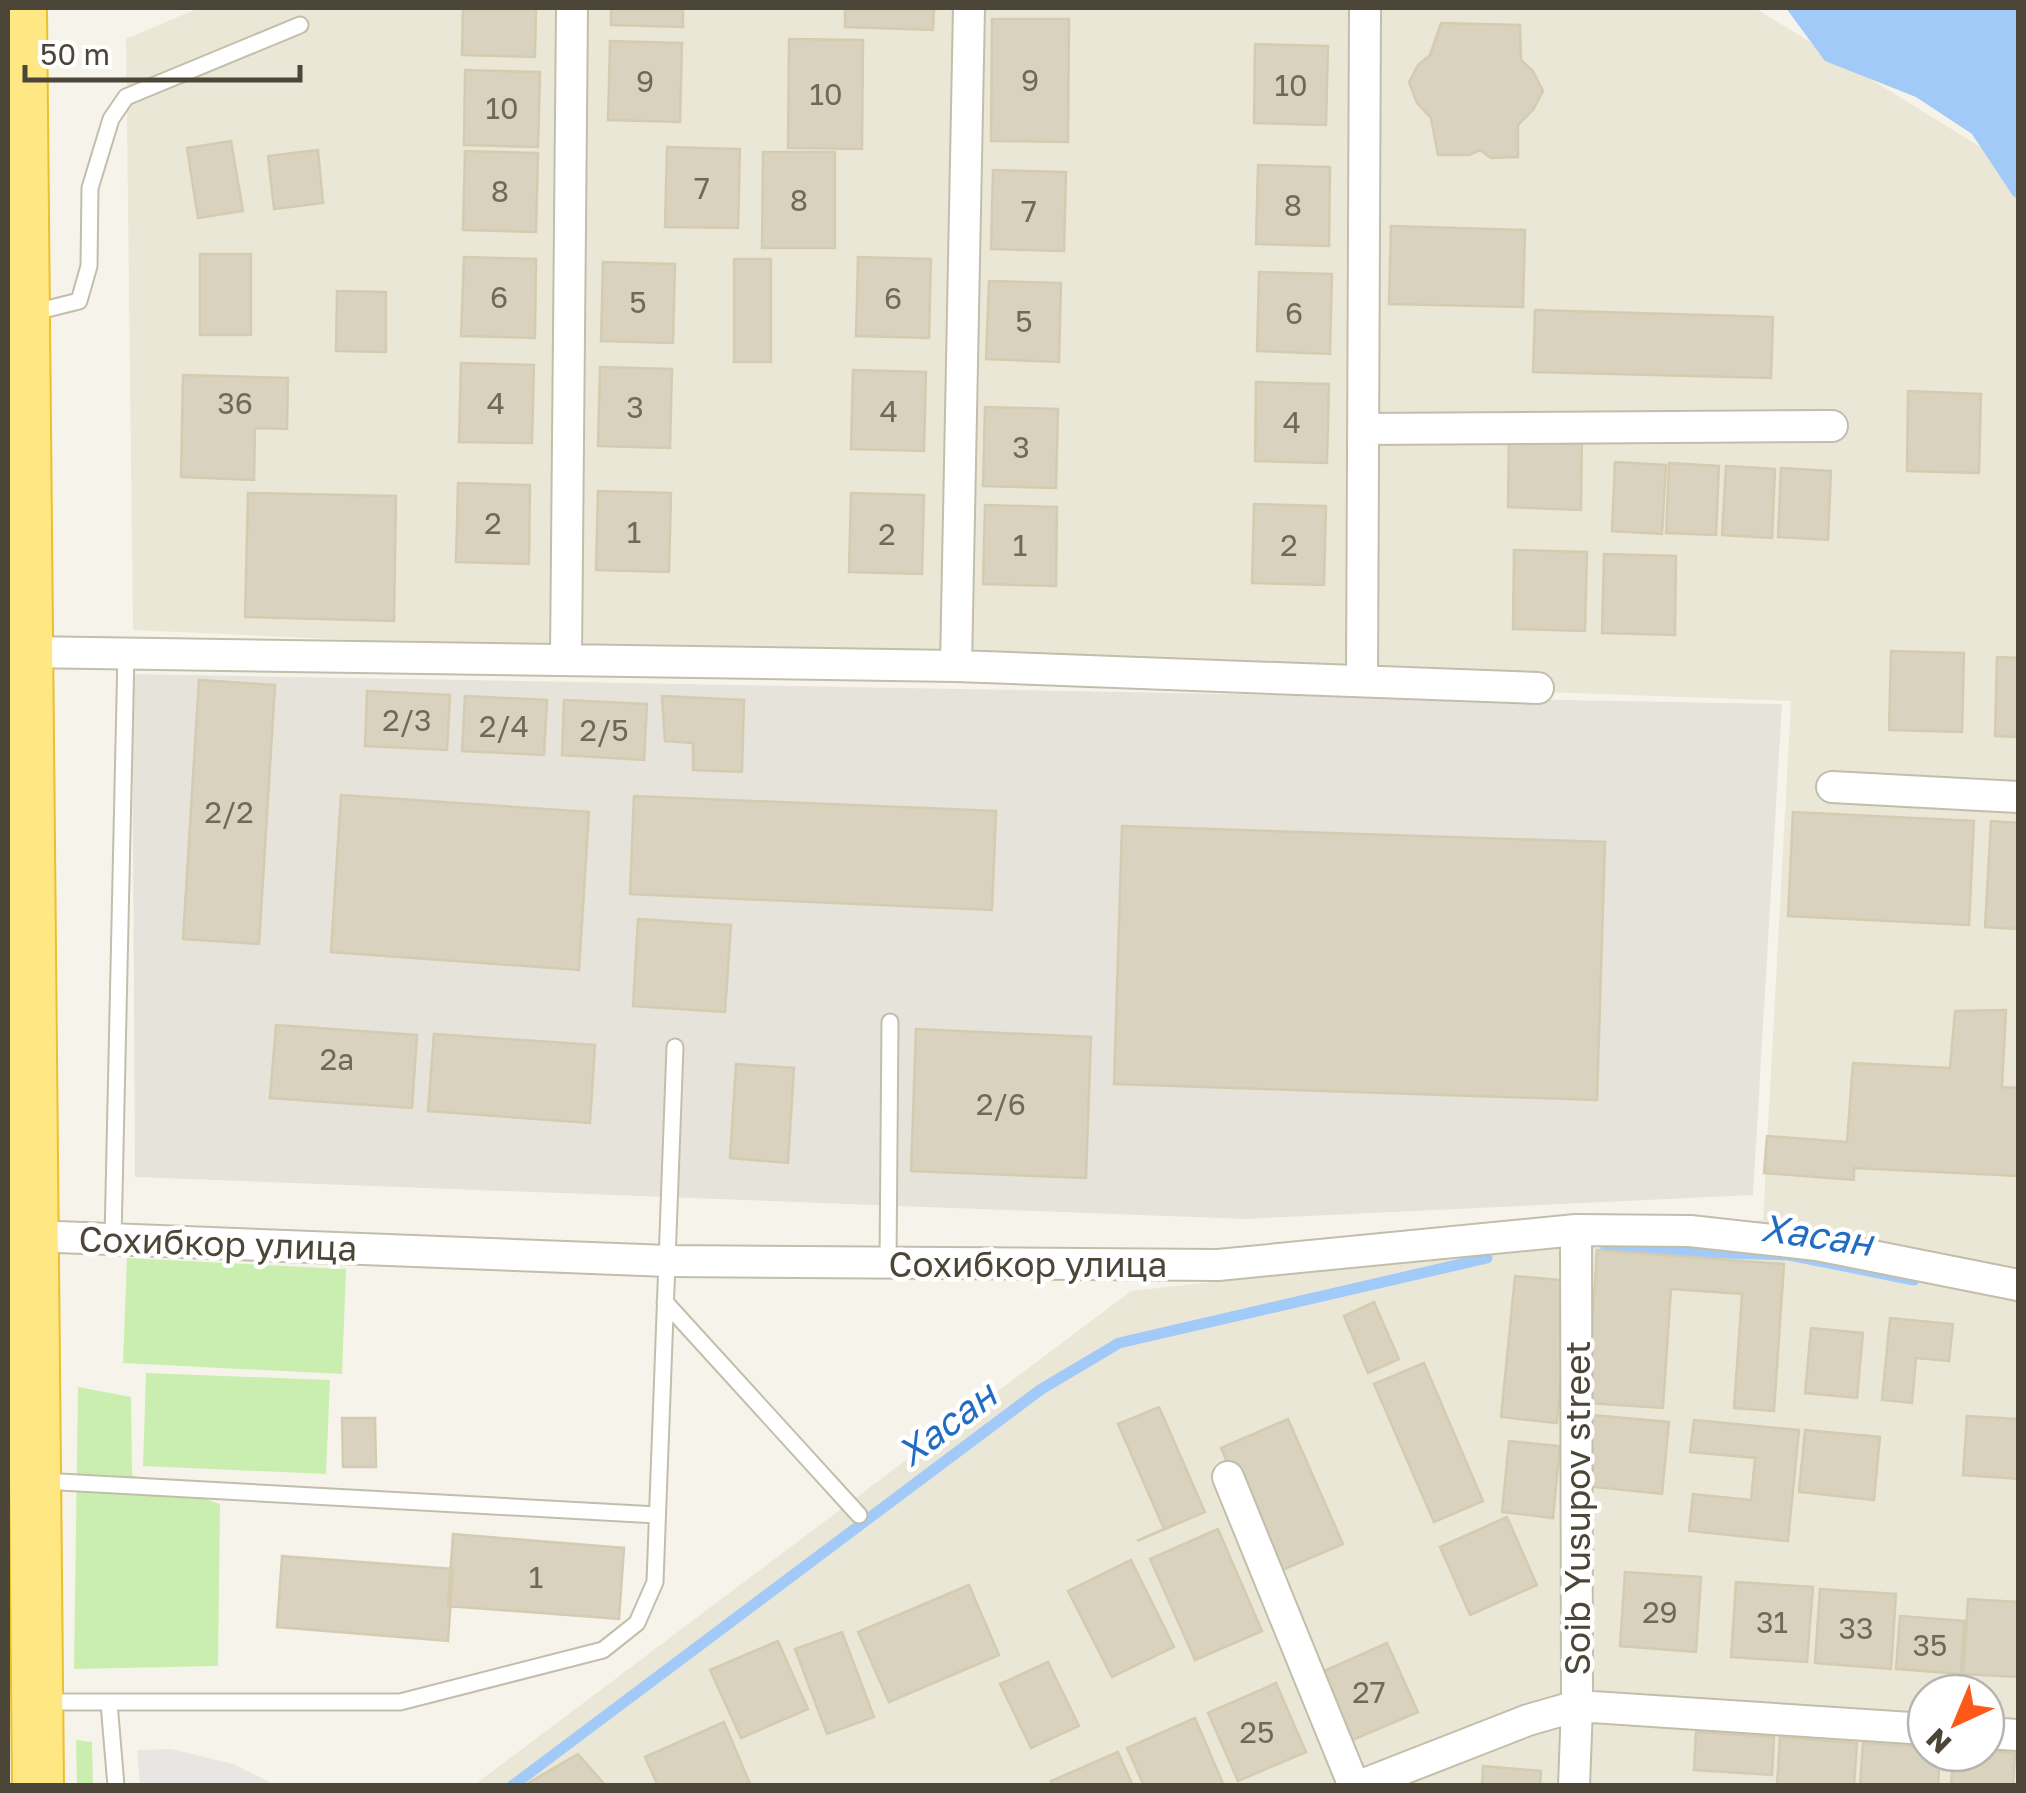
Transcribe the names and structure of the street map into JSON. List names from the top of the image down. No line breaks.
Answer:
{"streets":{"street":["Сохибкор улица","Soib Yusupov street"]},"crossings":[["Сохибкор улица","Soib Yusupov street"]],"water":["Хасан"],"house_numbers":["9","9","10","10","10","7","8","8","8","7","6","6","5","6","5","36","4","3","4","4","3","2","1","2","1","2","2/3","2/4","2/5","2/2","2а","2/6","1","29","31","33","35","27","25"],"scale_bar":"50 m","north":"bottom left"}
